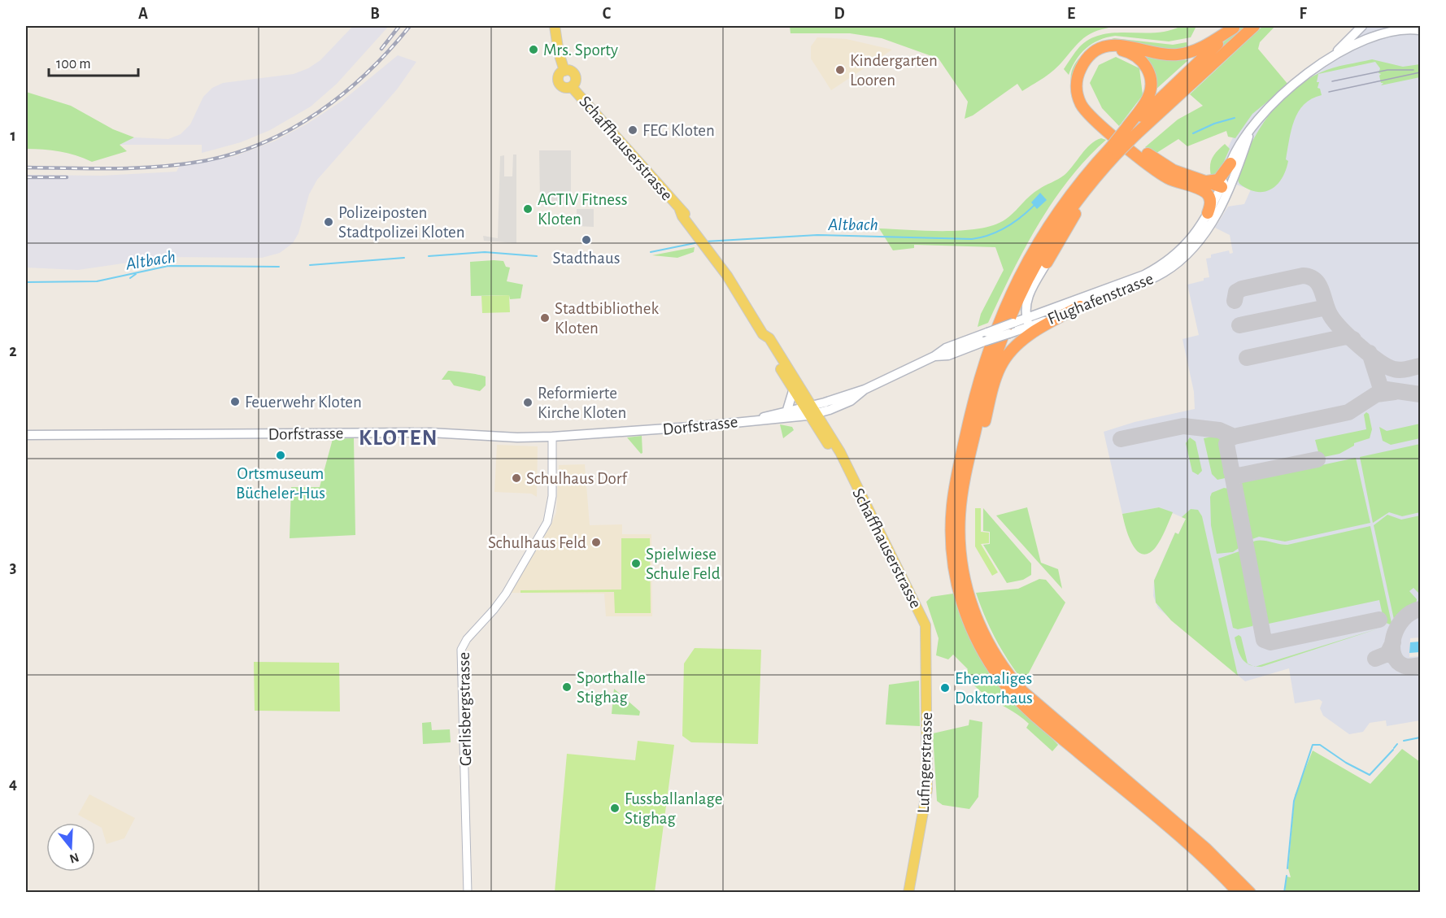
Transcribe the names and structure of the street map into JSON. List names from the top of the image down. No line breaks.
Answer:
{"streets":{"main road":["Schaffhauserstrasse","Flughafenstrasse","Dorfstrasse","Lufingerstrasse"],"street":["Gerlisbergstrasse"]},"crossings":[["Schaffhauserstrasse","Flughafenstrasse"],["Schaffhauserstrasse","Dorfstrasse"],["Schaffhauserstrasse","Lufingerstrasse"],["Flughafenstrasse","Dorfstrasse"],["Dorfstrasse","Gerlisbergstrasse"]],"districts":["KLOTEN"],"water":["Altbach"],"places":["Mrs. Sporty","Kindergarten Looren","FEG Kloten","ACTIV Fitness Kloten","Polizeiposten Stadtpolizei Kloten","Stadthaus","Stadtbibliothek Kloten","Feuerwehr Kloten","Reformierte Kirche Kloten","Ortsmuseum Bücheler-Hus","Schulhaus Dorf","Schulhaus Feld","Spielwiese Schule Feld","Sporthalle Stighag","Ehemaliges Doktorhaus","Fussballanlage Stighag"],"scale_bar":"100 m","north":"bottom","grid":{"columns":["A","B","C","D","E","F"],"rows":["1","2","3","4"]}}
